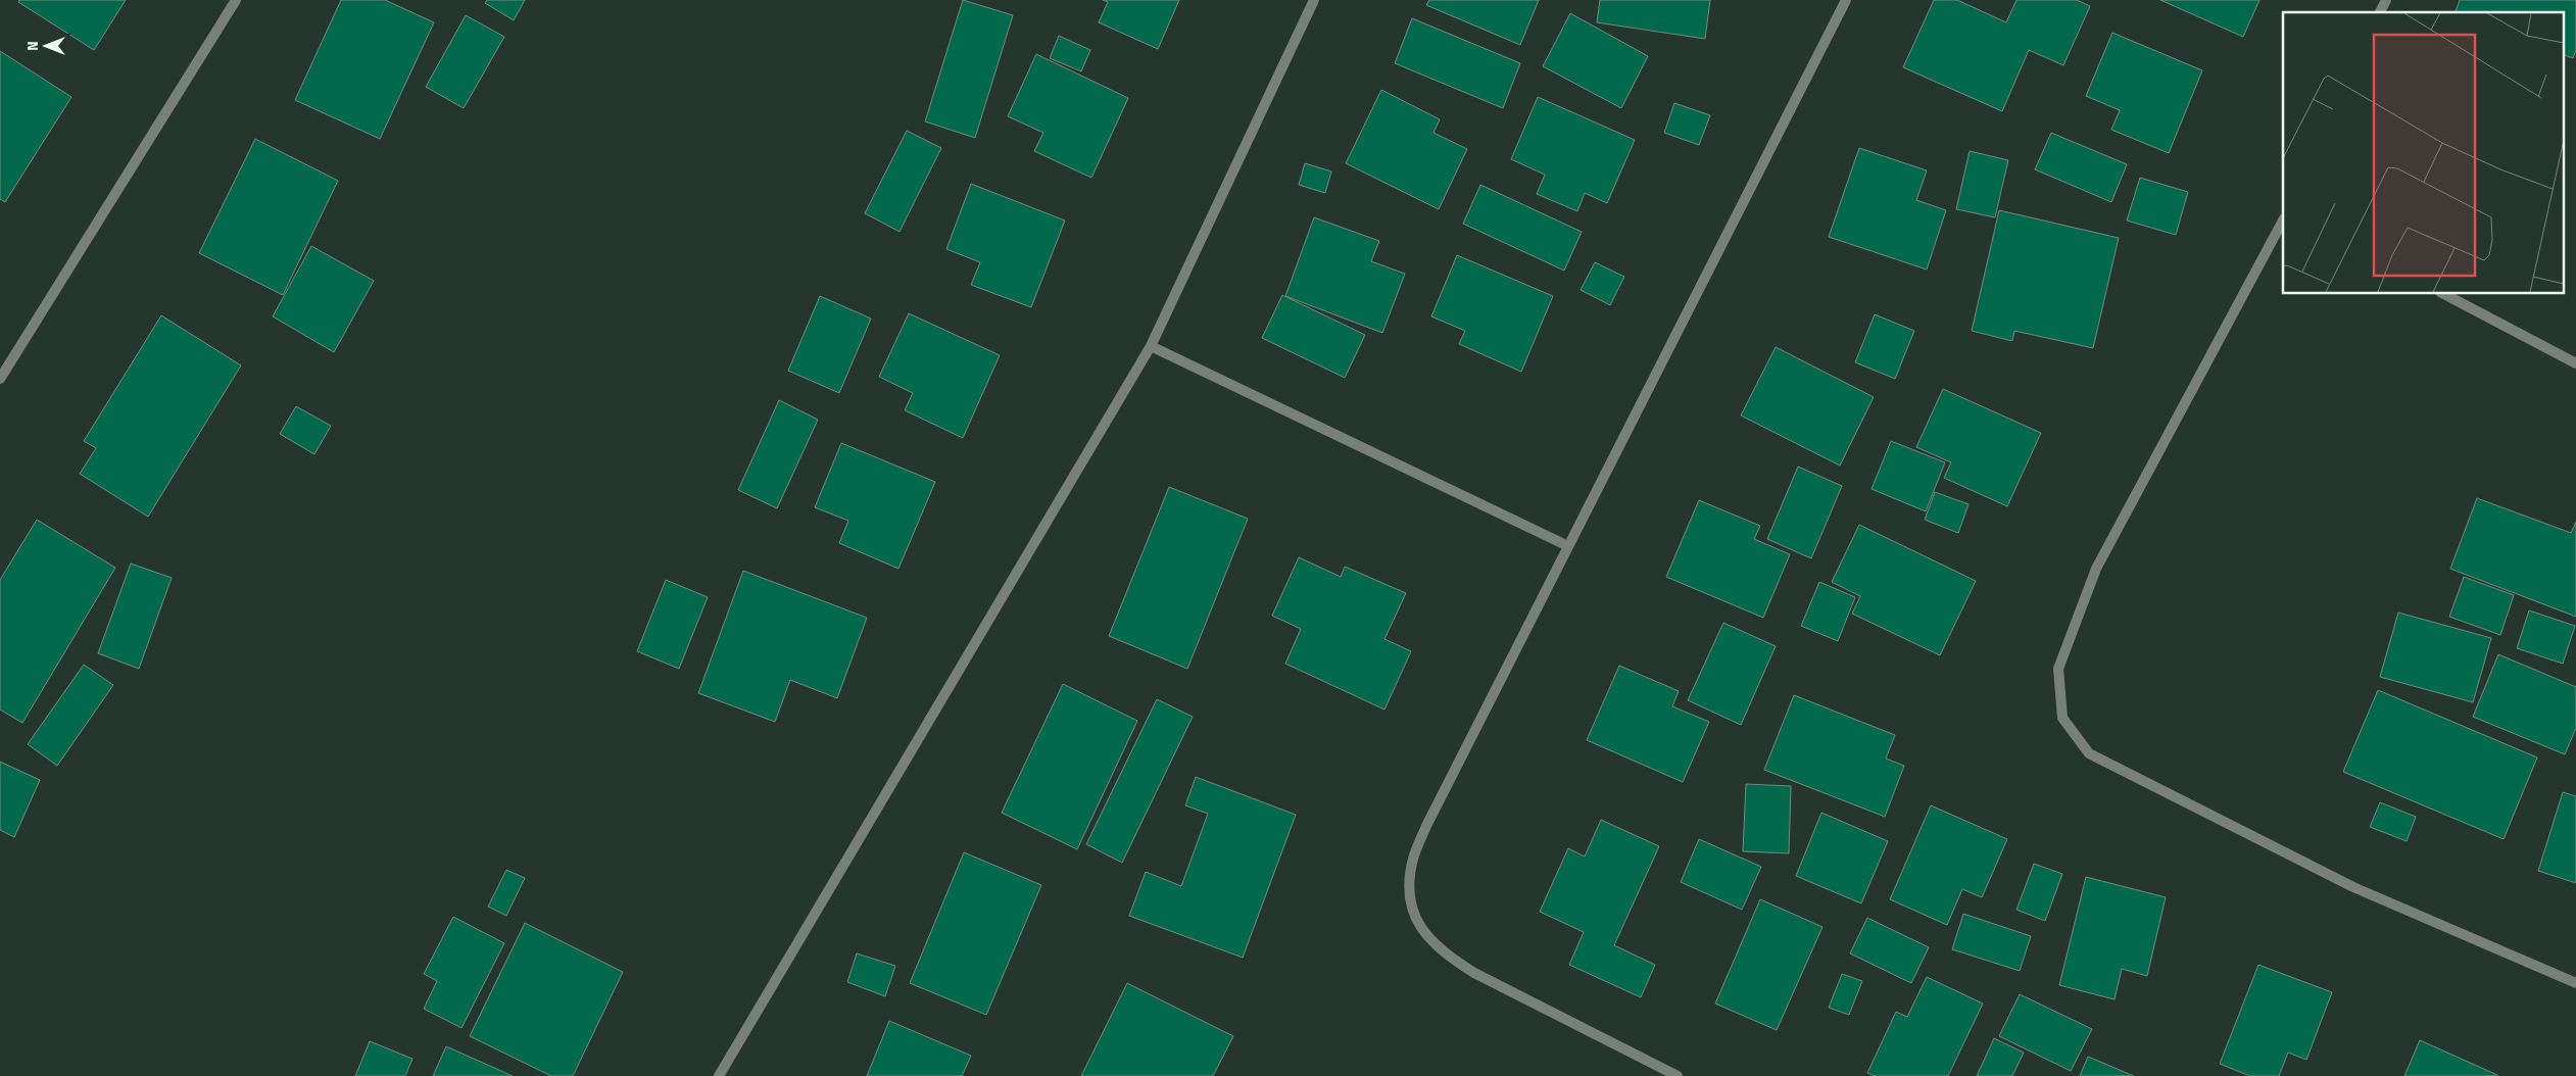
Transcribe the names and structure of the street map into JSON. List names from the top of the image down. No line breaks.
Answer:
{"north":"left"}
